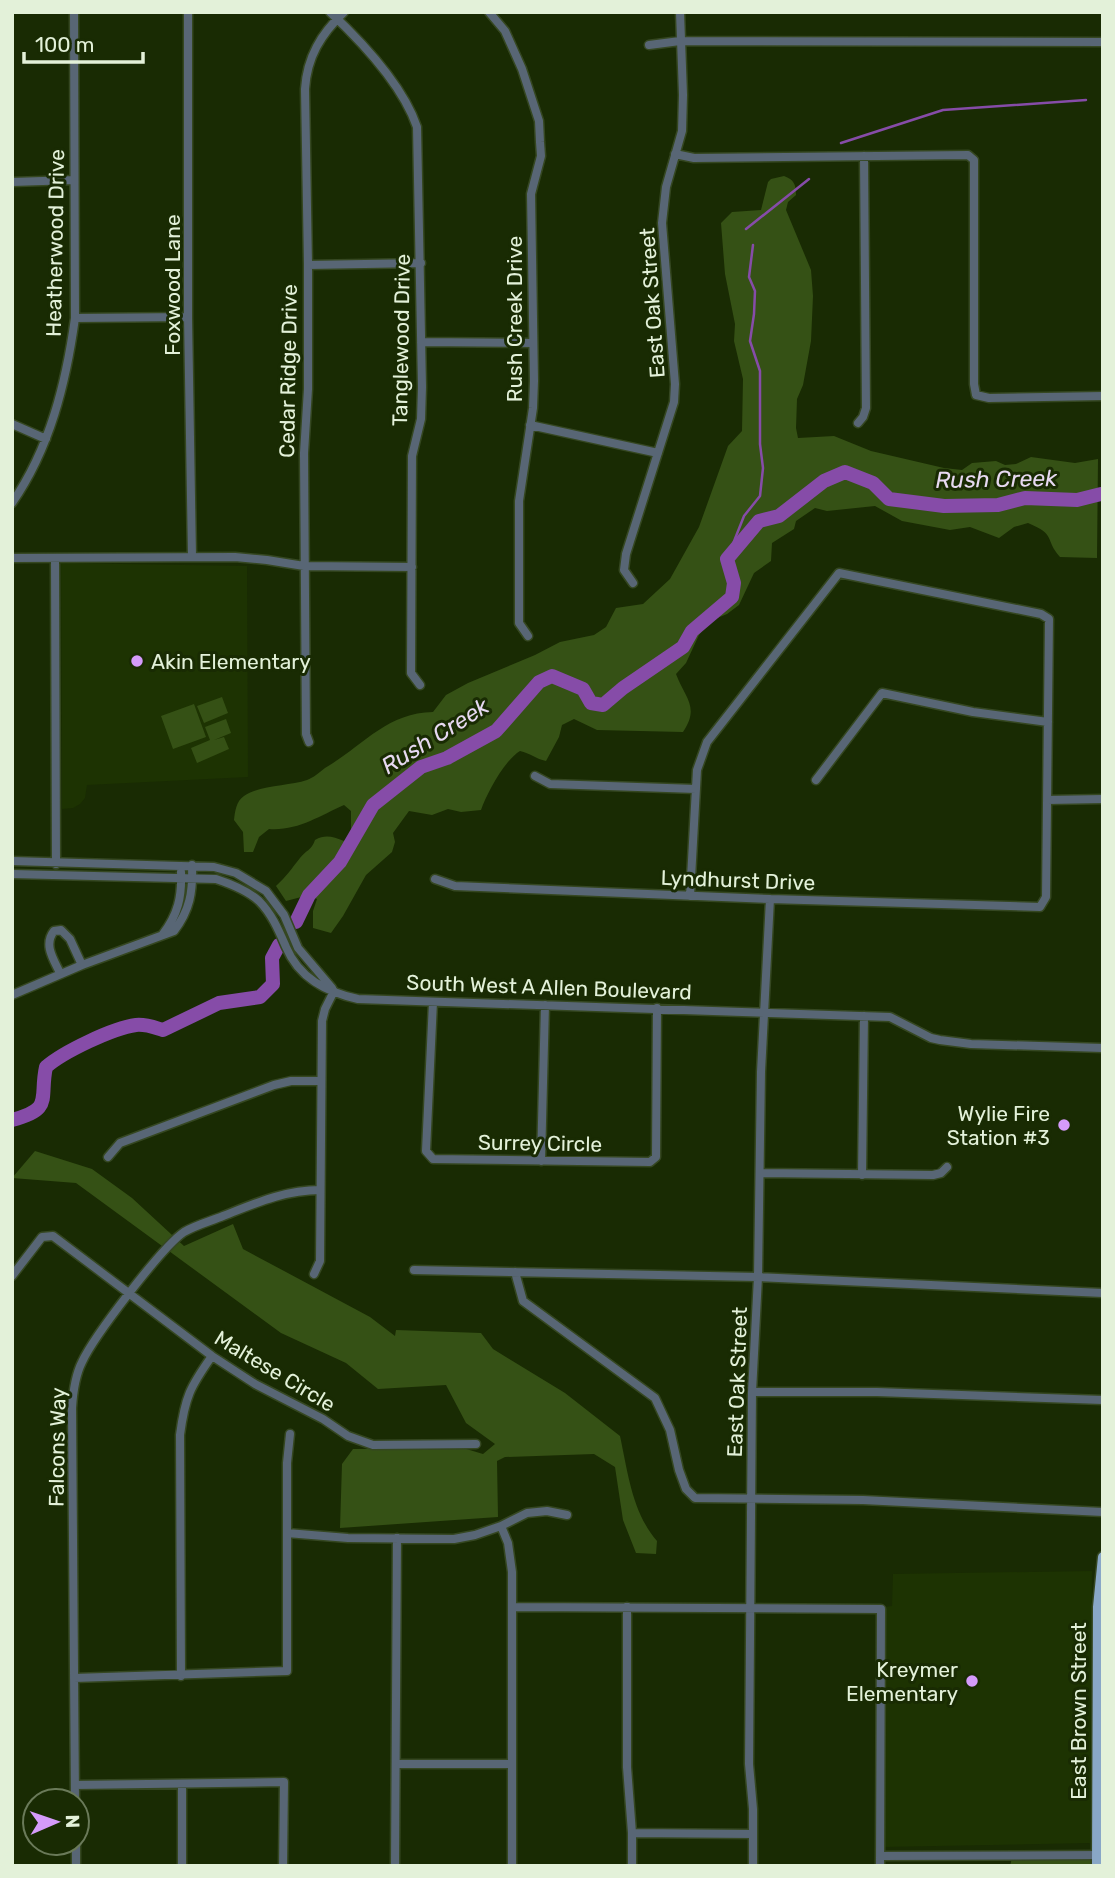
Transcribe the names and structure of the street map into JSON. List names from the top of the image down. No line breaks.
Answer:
{"streets":{"main road":["East Brown Street"],"street":["Heatherwood Drive","Foxwood Lane","East Oak Street","Rush Creek Drive","Tanglewood Drive","Cedar Ridge Drive","Lyndhurst Drive","South West A Allen Boulevard","Surrey Circle","Maltese Circle","Falcons Way"]},"crossings":[["East Oak Street","Lyndhurst Drive"],["East Oak Street","South West A Allen Boulevard"],["Tanglewood Drive","Cedar Ridge Drive"],["South West A Allen Boulevard","Surrey Circle"],["Maltese Circle","Falcons Way"]],"water":["Rush Creek"],"places":["Akin Elementary","Wylie Fire Station #3","Kreymer Elementary"],"scale_bar":"100 m","north":"right"}
